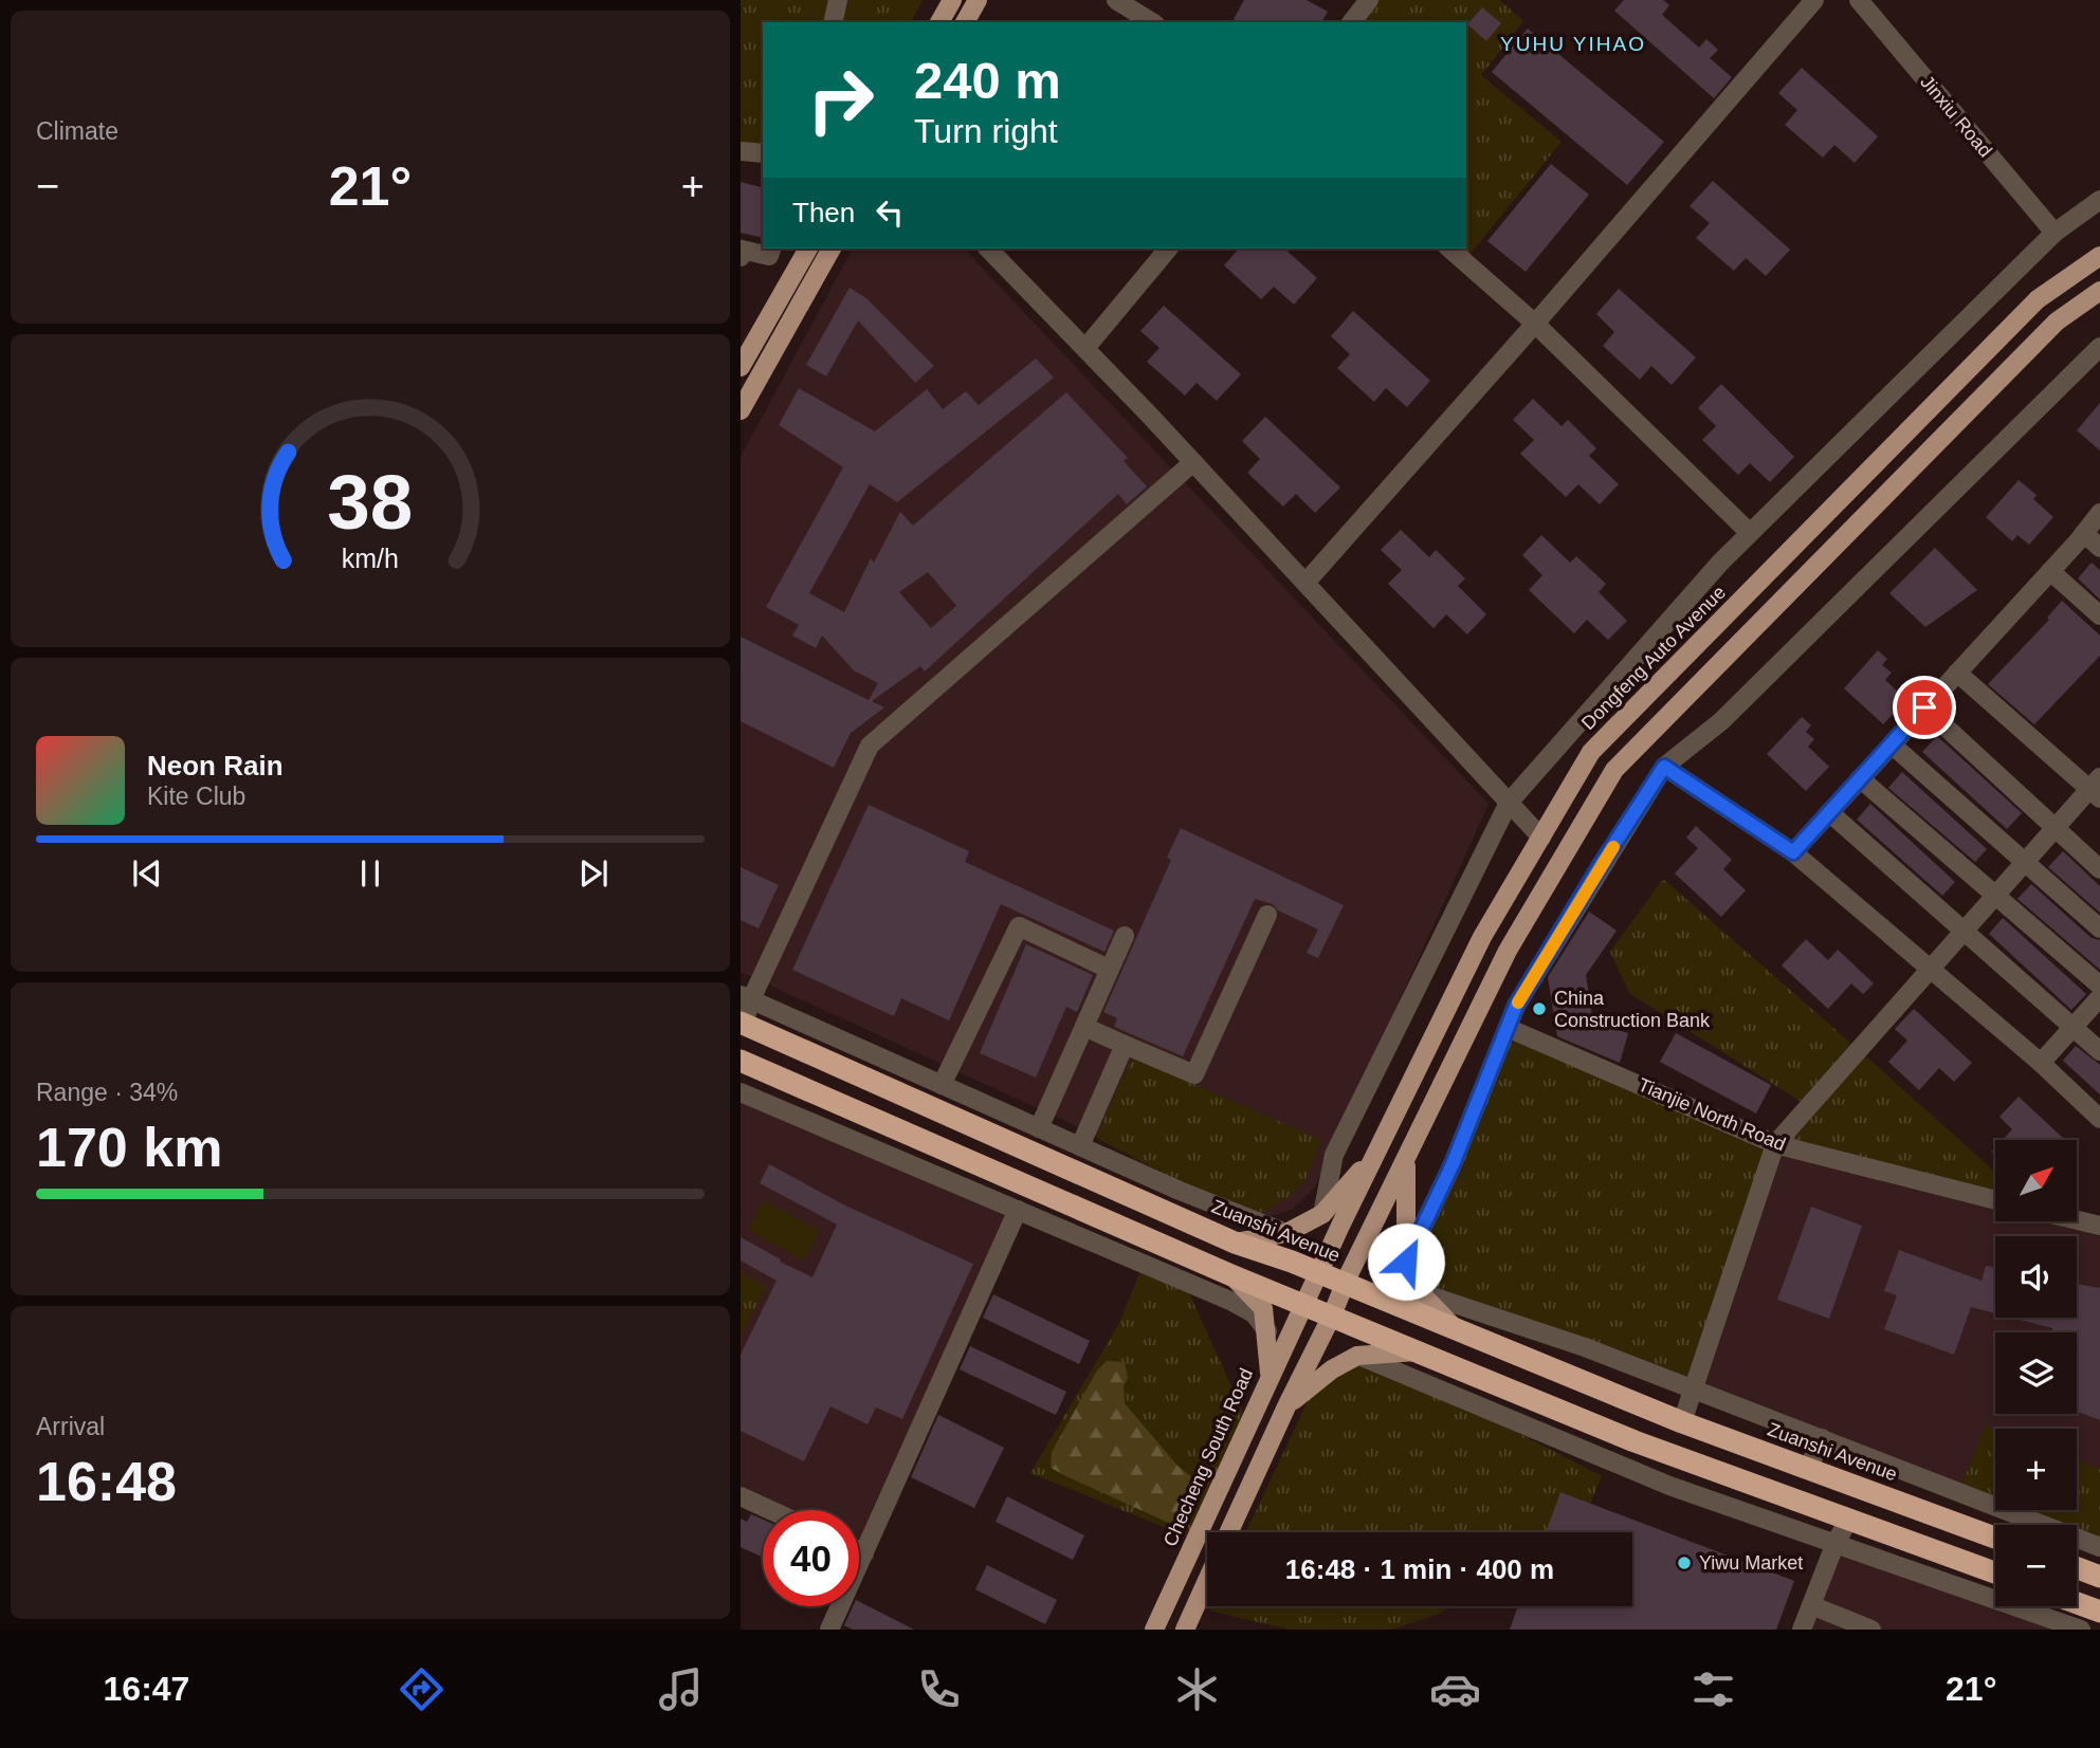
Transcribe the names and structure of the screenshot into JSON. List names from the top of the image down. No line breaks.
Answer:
{"streets":{"highway":["Zuanshi Avenue"],"main road":["Dongfeng Auto Avenue","Checheng South Road"],"street":["Jinxiu Road","Tianjie North Road"]},"crossings":[["Dongfeng Auto Avenue","Zuanshi Avenue"],["Dongfeng Auto Avenue","Checheng South Road"]],"districts":["YUHU YIHAO"],"places":["China Construction Bank","Yiwu Market"],"north":"top right","page":{"tile":["Climate",["Range · 34%","170 km"],["Arrival","16:48"]],"turn":["240 m","Turn right"],"heat":["−","21°","+"],"then":"Then","song":["Neon Rain","Kite Club"],"map_buttons":["+","−"],"limit":"40","trip":"16:48 · 1 min · 400 m","tabs":["16:47","21°"],"gauge":["38","km/h"]}}
